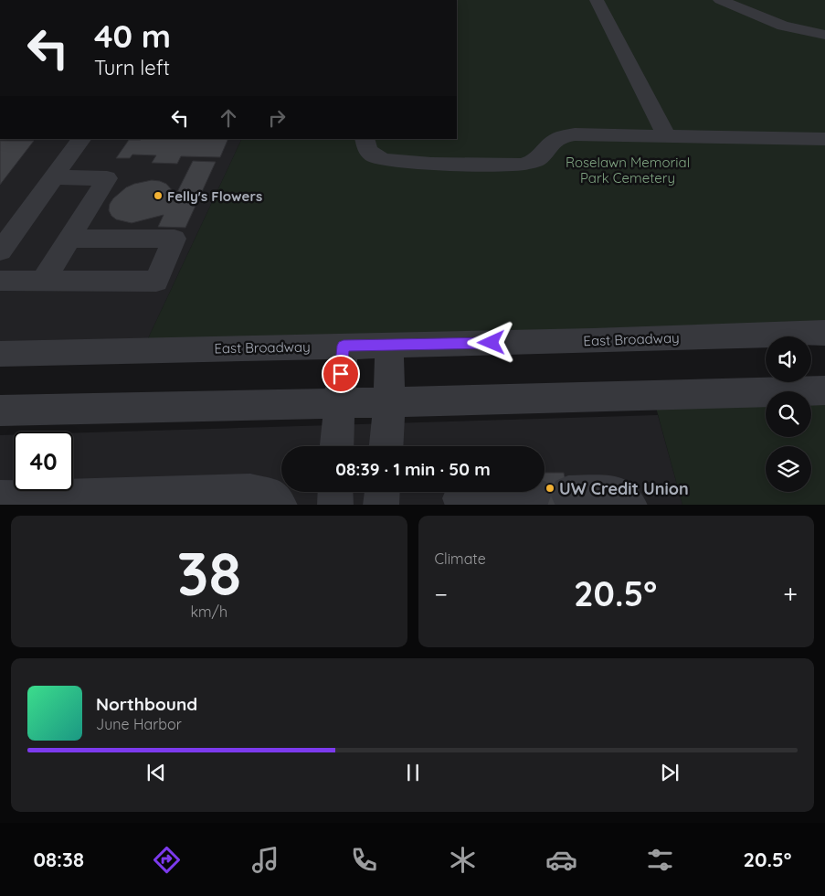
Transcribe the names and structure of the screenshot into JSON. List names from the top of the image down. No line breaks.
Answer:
{"streets":{"street":["East Broadway"]},"parks":["Roselawn Memorial Park Cemetery"],"places":["Felly's Flowers","UW Credit Union"],"page":{"turn":["40 m","Turn left"],"limit":"40","trip":"08:39 · 1 min · 50 m","tile":[["38","km/h"],"Climate"],"heat":["−","20.5°","+"],"song":["Northbound","June Harbor"],"tabs":["08:38","20.5°"]}}
